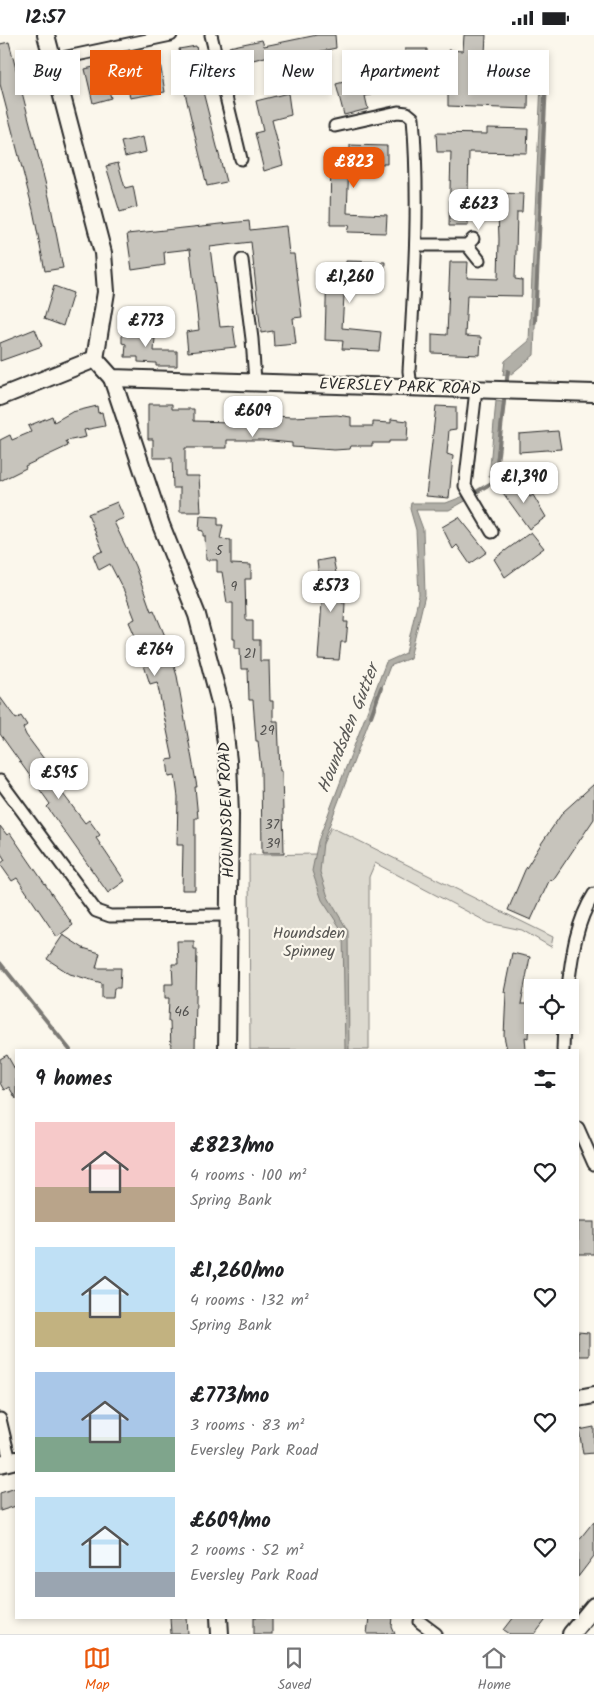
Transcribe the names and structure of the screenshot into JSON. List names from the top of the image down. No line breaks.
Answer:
{"streets":{"street":["EVERSLEY PARK ROAD","HOUNDSDEN ROAD"]},"crossings":[["EVERSLEY PARK ROAD","HOUNDSDEN ROAD"]],"water":["Houndsden Gutter"],"parks":["Houndsden Spinney"],"house_numbers":["5","9","21","29","37","39","46"],"page":{"status":"12:57","chip":["Buy","Rent","Filters","New","Apartment","House"],"price":["£823","£623","£1,260","£773","£609","£1,390","£573","£764","£595"],"heading":"9 homes","list":[{"name":"£823/mo","note":"4 rooms · 100 m² · Spring Bank"},{"name":"£1,260/mo","note":"4 rooms · 132 m² · Spring Bank"},{"name":"£773/mo","note":"3 rooms · 83 m² · Eversley Park Road"},{"name":"£609/mo","note":"2 rooms · 52 m² · Eversley Park Road"}],"tabs":["Map","Saved","Home"]}}
